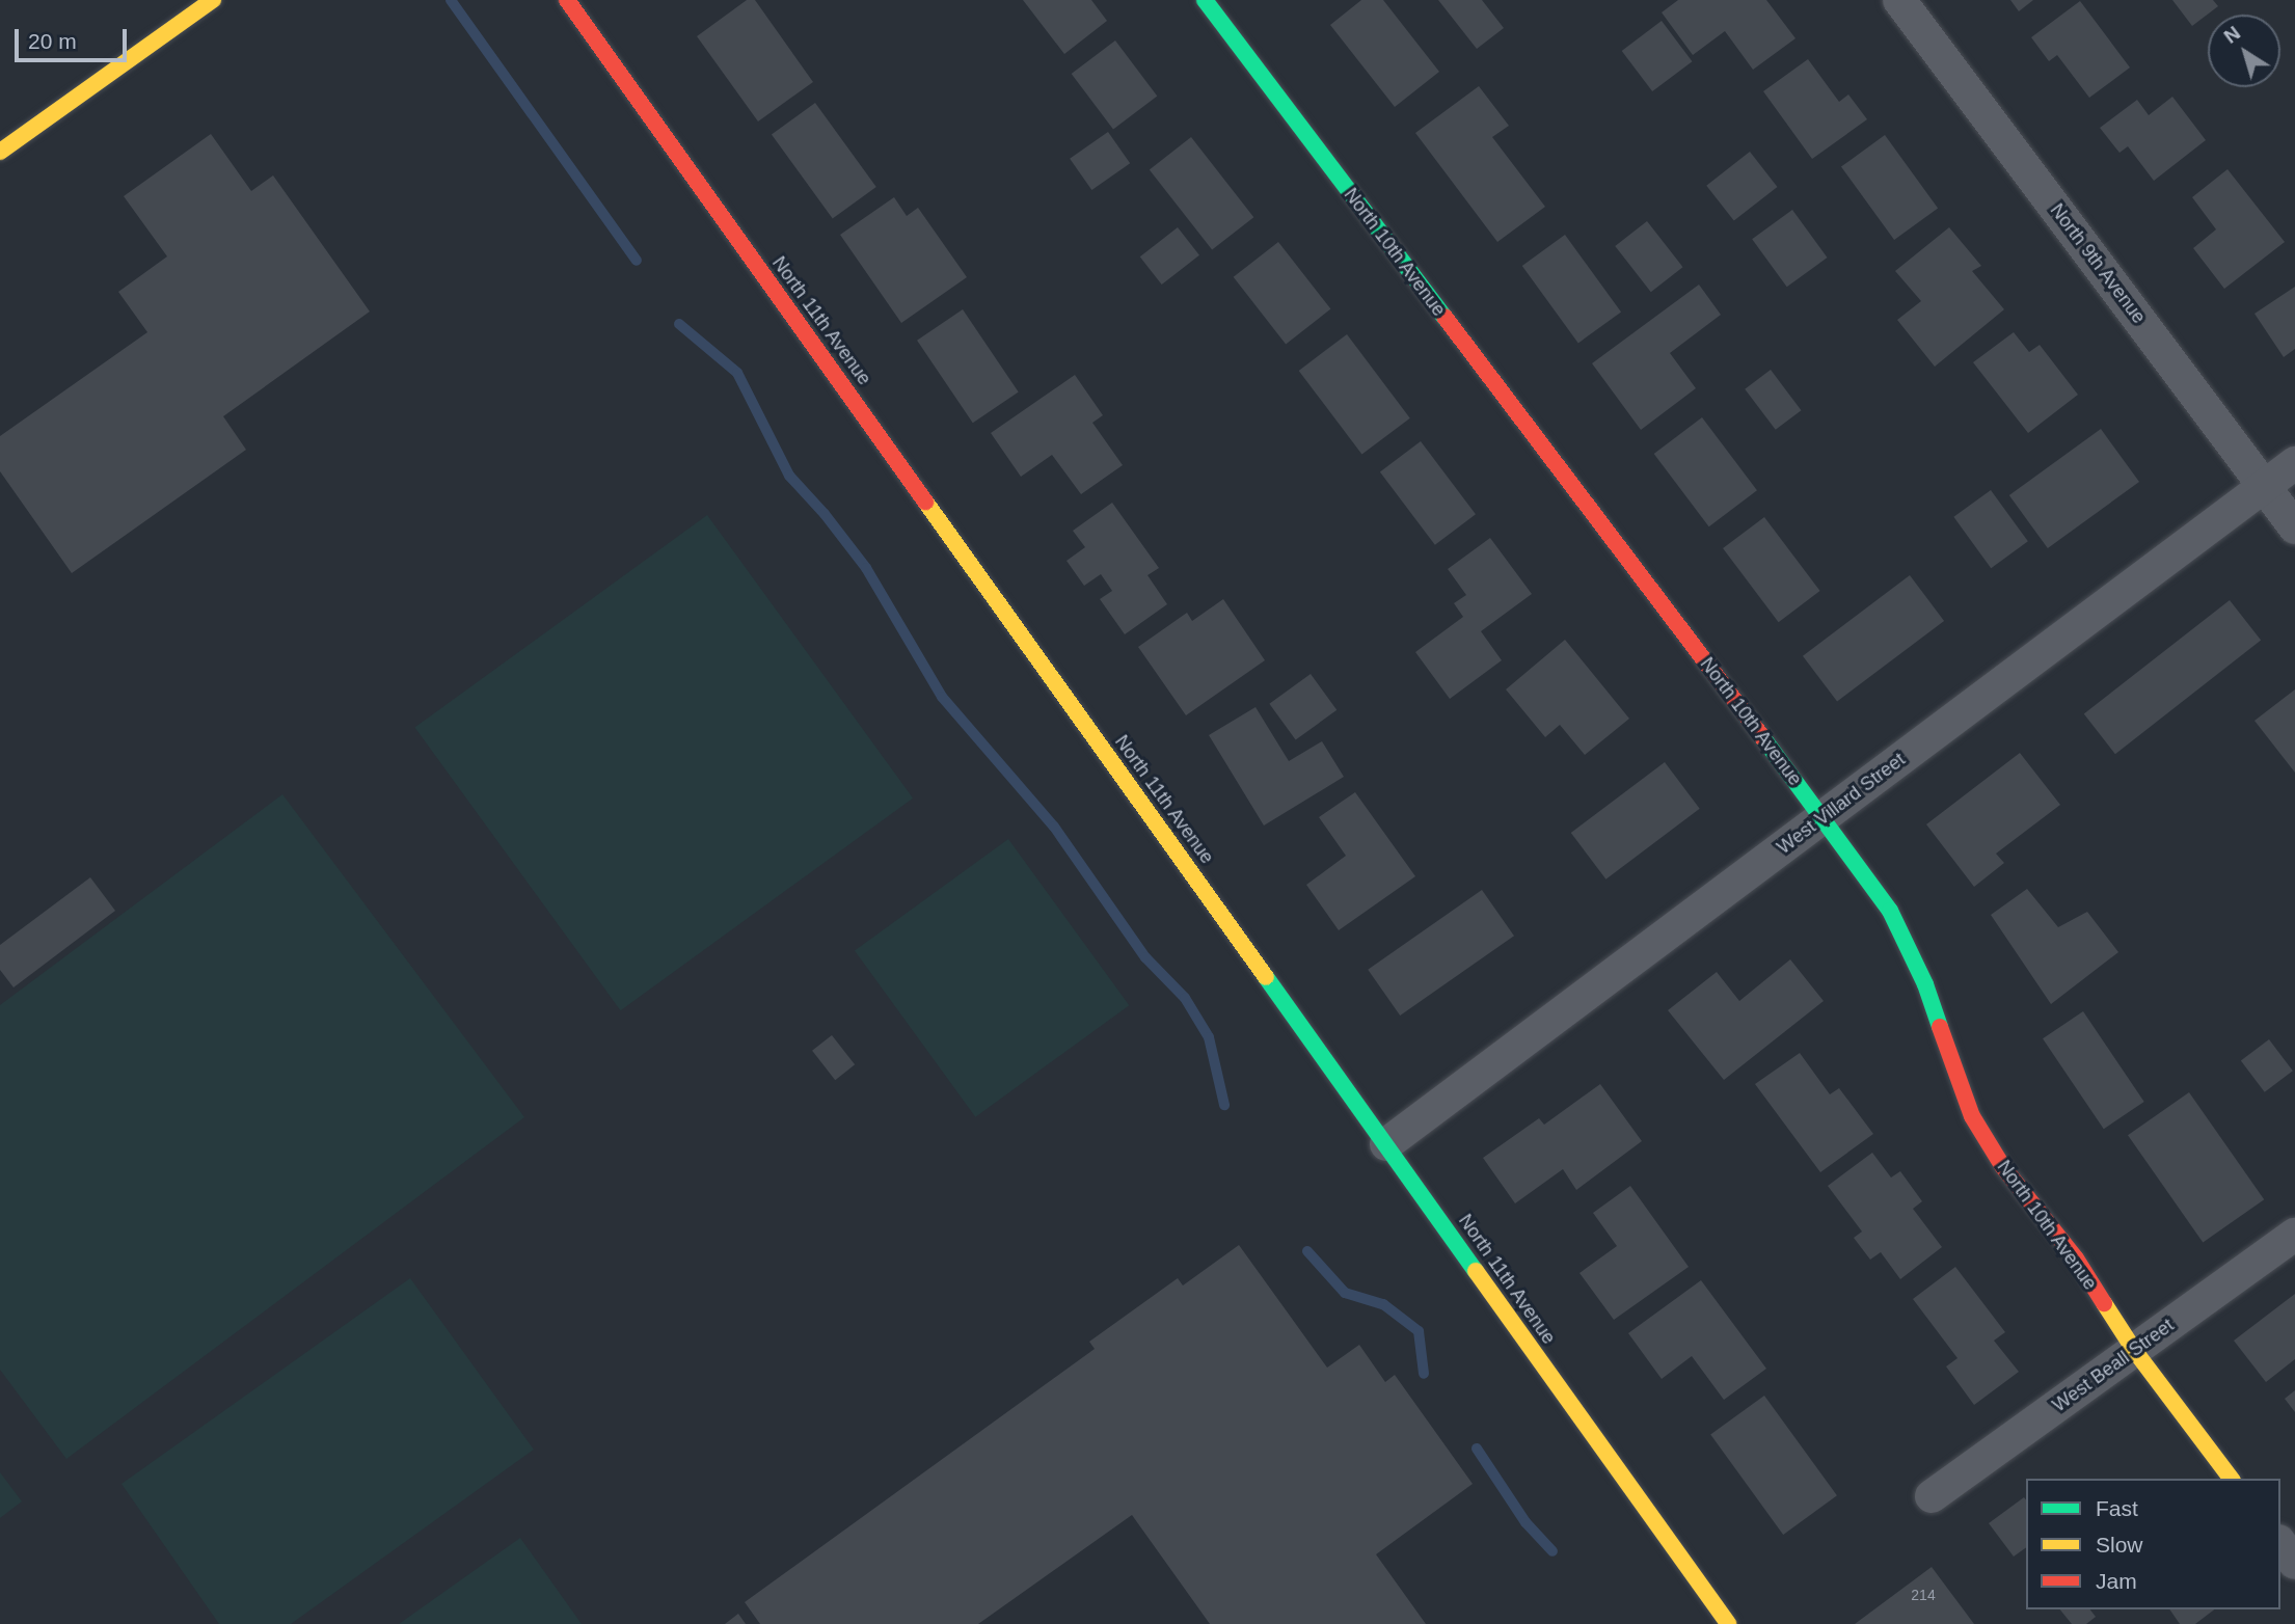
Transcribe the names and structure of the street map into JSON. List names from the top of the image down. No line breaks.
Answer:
{"streets":{"street":["North 10th Avenue","North 9th Avenue","North 11th Avenue","West Villard Street","West Beall Street"]},"crossings":[["North 10th Avenue","West Villard Street"],["North 10th Avenue","West Beall Street"],["North 9th Avenue","West Villard Street"],["North 11th Avenue","West Villard Street"]],"house_numbers":["214"],"legend":["Fast","Slow","Jam"],"scale_bar":"20 m","north":"top left"}
